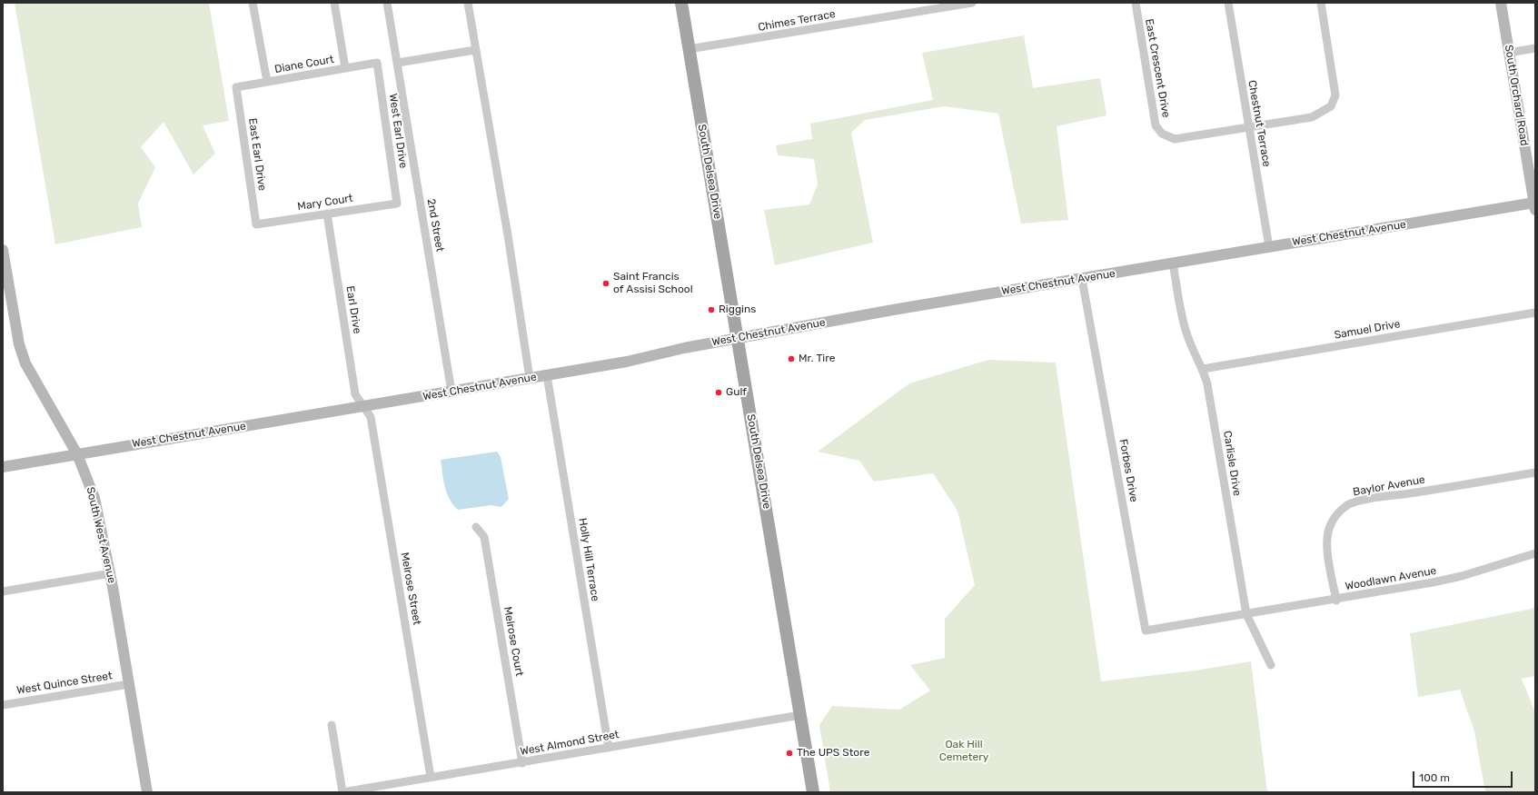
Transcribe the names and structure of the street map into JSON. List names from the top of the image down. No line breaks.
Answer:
{"streets":{"main road":["South Delsea Drive"],"street":["Chimes Terrace","Diane Court","East Crescent Drive","South Orchard Road","Chestnut Terrace","West Earl Drive","East Earl Drive","Mary Court","2nd Street","West Chestnut Avenue","Earl Drive","Samuel Drive","Carlisle Drive","Forbes Drive","Baylor Avenue","South West Avenue","Holly Hill Terrace","Woodlawn Avenue","Melrose Street","Melrose Court","West Quince Street","West Almond Street"]},"crossings":[["Chimes Terrace","South Delsea Drive"],["Diane Court","West Earl Drive"],["Diane Court","East Earl Drive"],["East Crescent Drive","Chestnut Terrace"],["South Orchard Road","West Chestnut Avenue"],["Chestnut Terrace","West Chestnut Avenue"],["West Earl Drive","Mary Court"],["East Earl Drive","Mary Court"],["South Delsea Drive","West Chestnut Avenue"],["South Delsea Drive","West Almond Street"],["Mary Court","Earl Drive"],["2nd Street","West Chestnut Avenue"],["West Chestnut Avenue","Earl Drive"],["West Chestnut Avenue","Carlisle Drive"],["West Chestnut Avenue","Forbes Drive"],["West Chestnut Avenue","South West Avenue"],["West Chestnut Avenue","Holly Hill Terrace"],["West Chestnut Avenue","Melrose Street"],["Earl Drive","Melrose Street"],["Samuel Drive","Carlisle Drive"],["Carlisle Drive","Woodlawn Avenue"],["Forbes Drive","Woodlawn Avenue"],["Baylor Avenue","Woodlawn Avenue"],["South West Avenue","West Quince Street"],["Holly Hill Terrace","West Almond Street"],["Melrose Street","West Almond Street"],["Melrose Court","West Almond Street"]],"parks":["Oak Hill Cemetery"],"places":["Saint Francis of Assisi School","Riggins","Mr. Tire","Gulf","The UPS Store"],"scale_bar":"100 m"}
